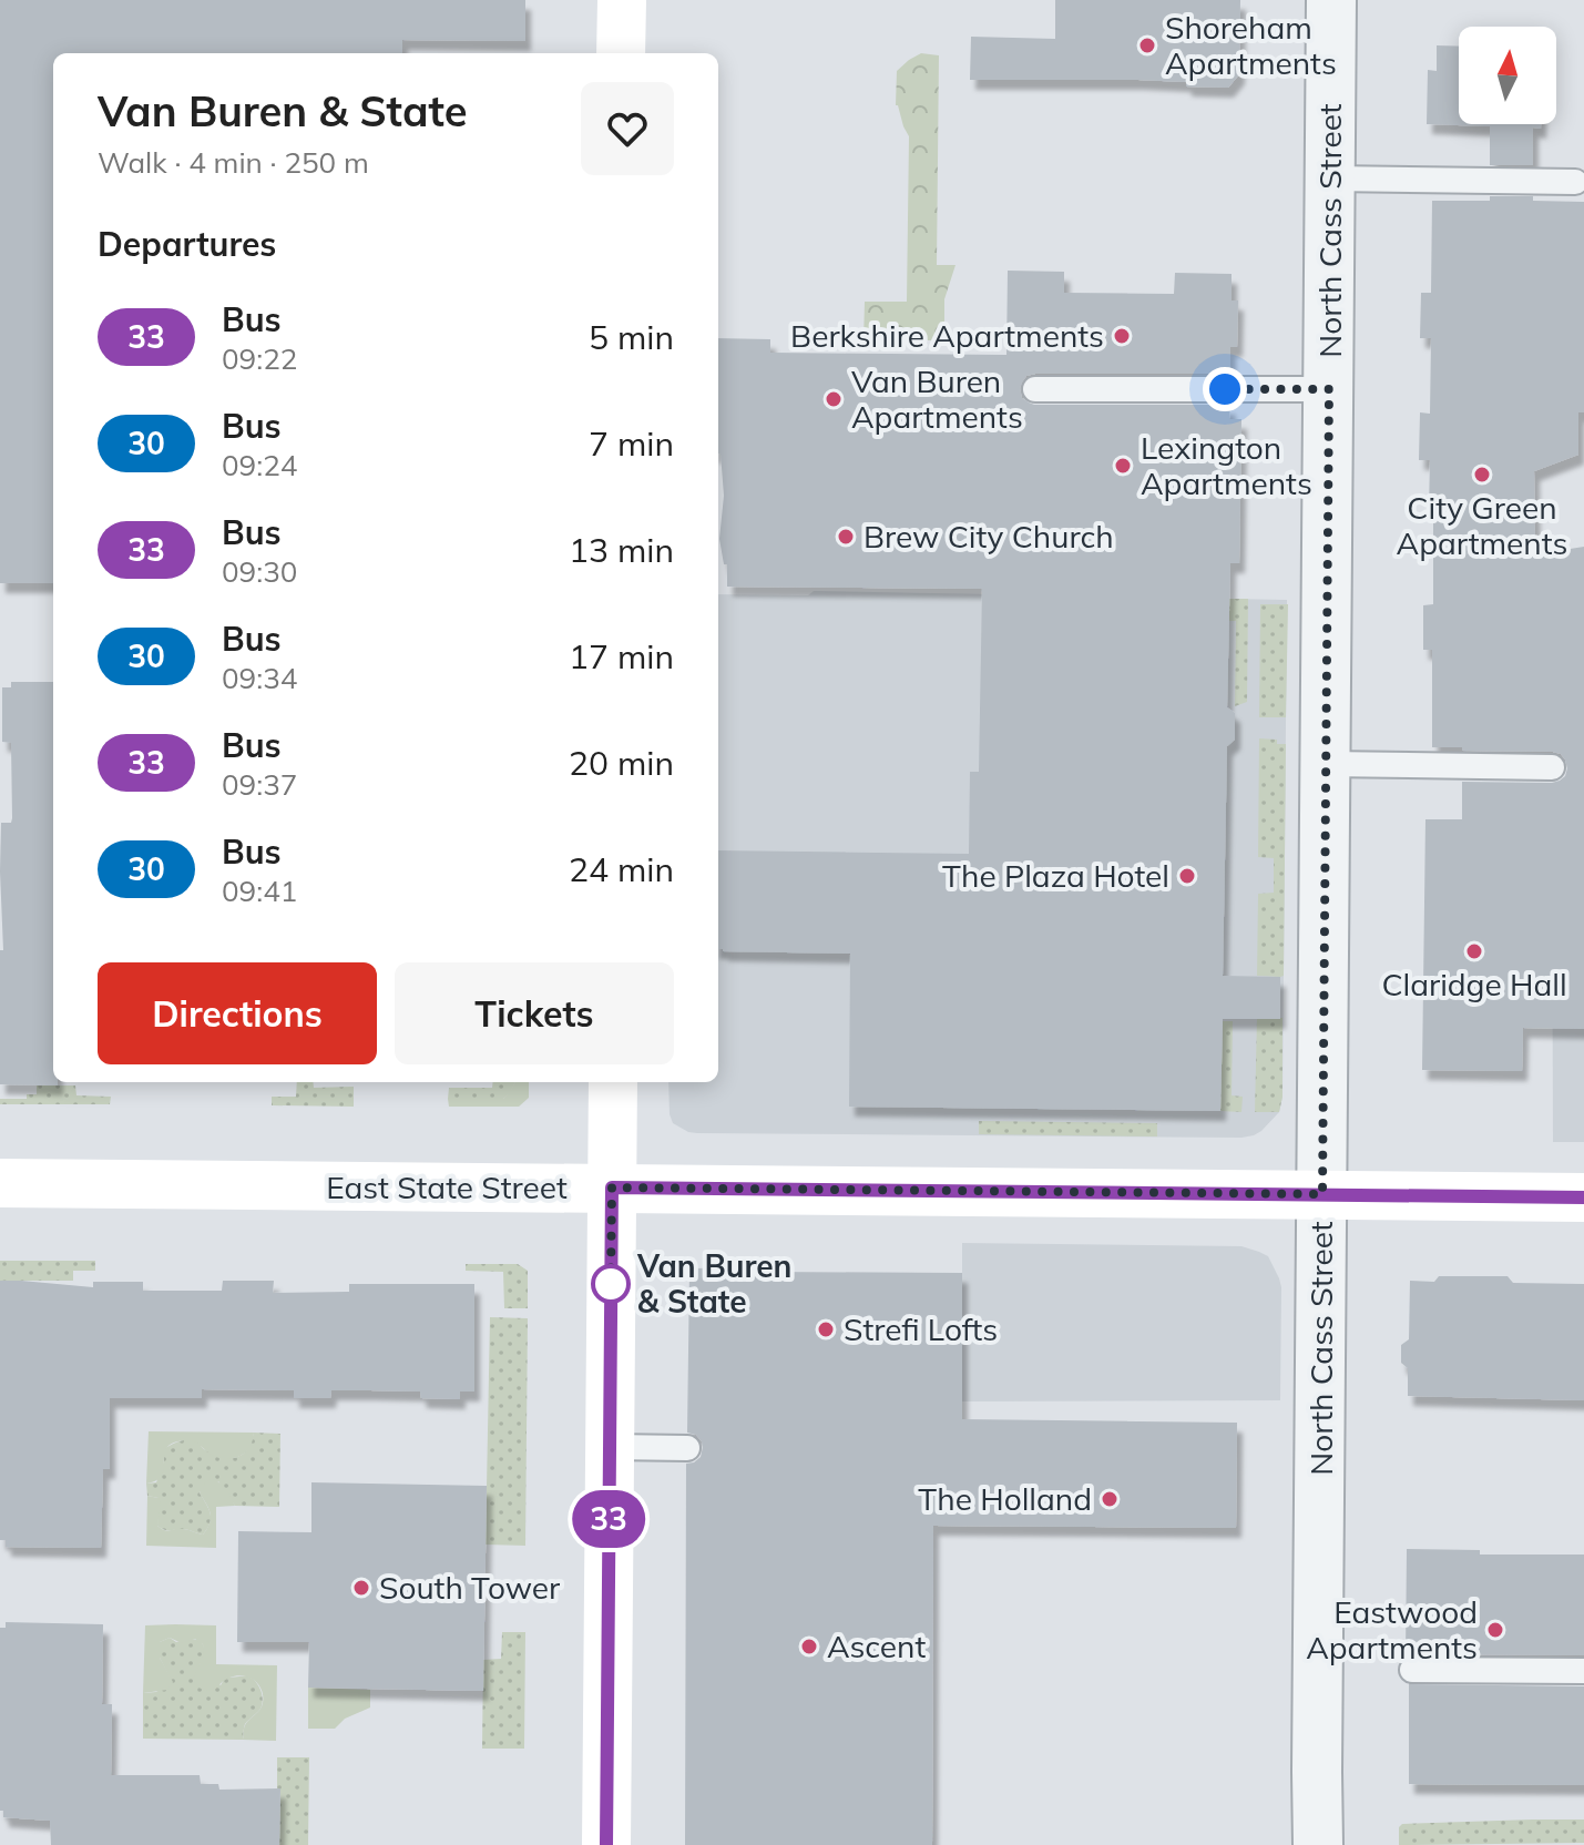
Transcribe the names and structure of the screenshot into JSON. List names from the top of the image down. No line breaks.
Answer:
{"streets":{"main road":["East State Street"],"street":["North Cass Street"]},"crossings":[["North Cass Street","East State Street"]],"places":["Shoreham Apartments","Berkshire Apartments","Van Buren Apartments","Lexington Apartments","City Green Apartments","Brew City Church","The Plaza Hotel","Claridge Hall","Van Buren & State","Strefi Lofts","The Holland","South Tower","Eastwood Apartments","Ascent"],"lines":["bus line 33"],"north":"top","page":{"on_map":"33","heading":[["Van Buren & State","Walk · 4 min · 250 m"],"Departures"],"list":[{"mark":"33","name":"Bus","note":"09:22","value":"5 min"},{"mark":"30","name":"Bus","note":"09:24","value":"7 min"},{"mark":"33","name":"Bus","note":"09:30","value":"13 min"},{"mark":"30","name":"Bus","note":"09:34","value":"17 min"},{"mark":"33","name":"Bus","note":"09:37","value":"20 min"},{"mark":"30","name":"Bus","note":"09:41","value":"24 min"}],"buttons":["Directions","Tickets"]}}
